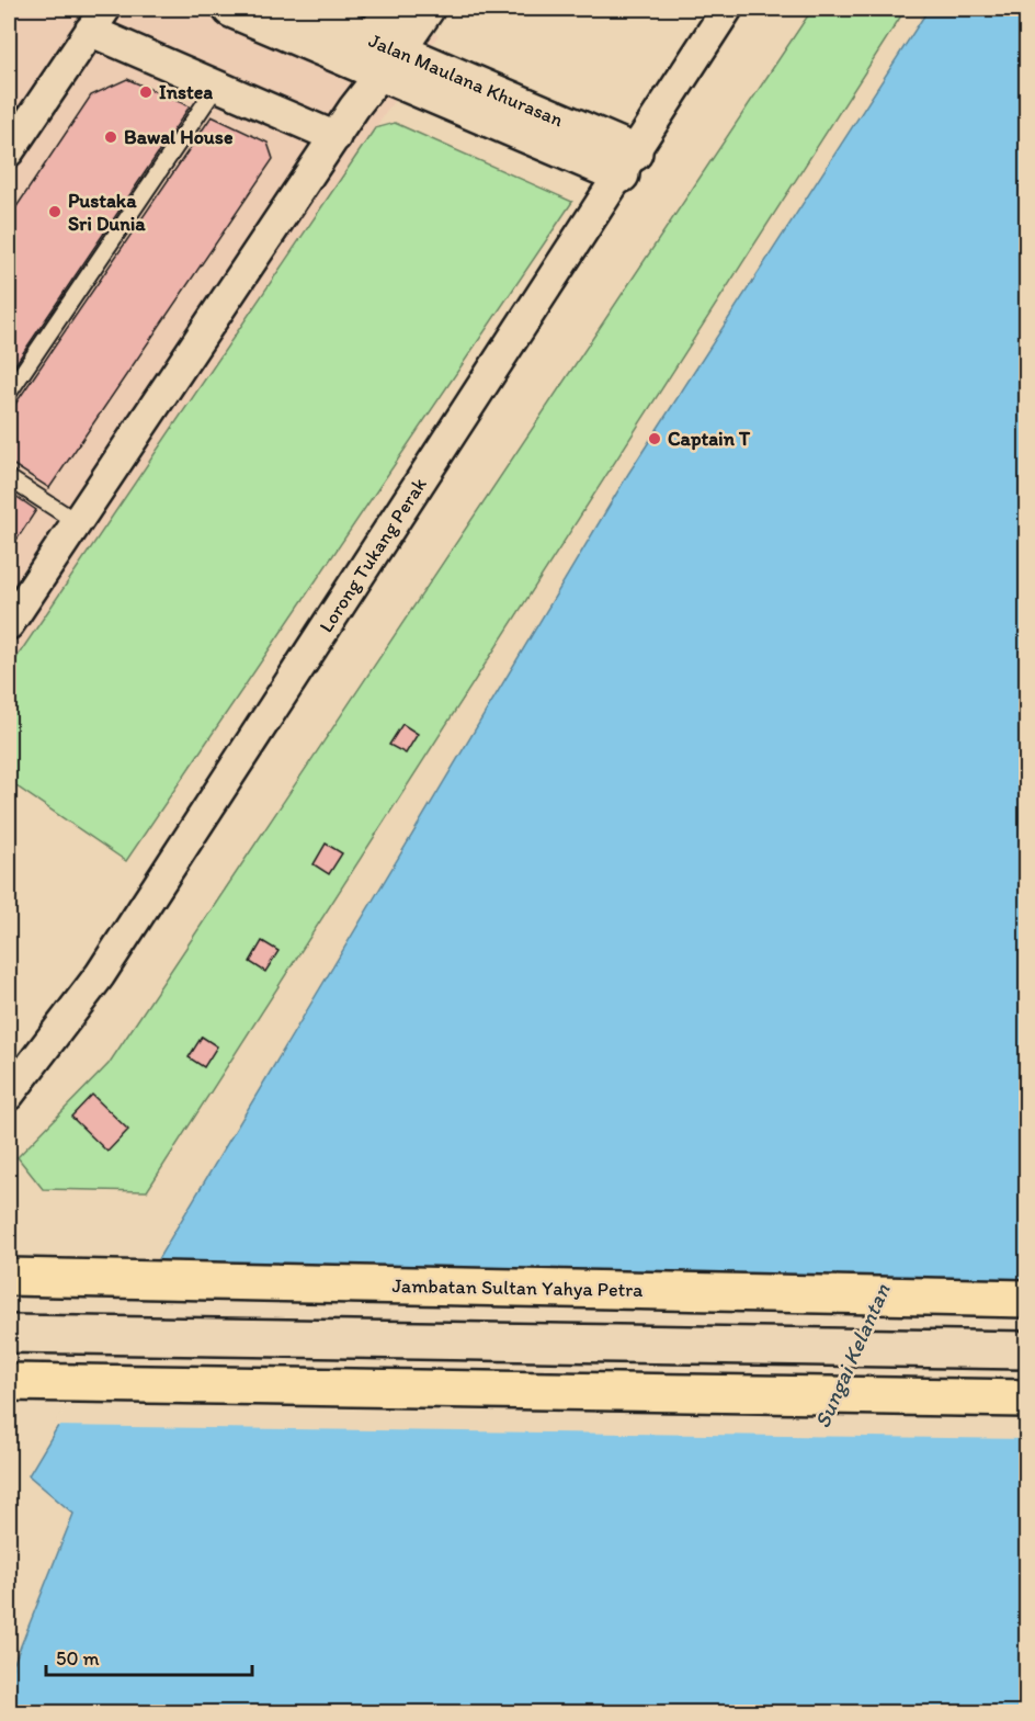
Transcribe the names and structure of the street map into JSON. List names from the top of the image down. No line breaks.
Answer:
{"streets":{"highway":["Jambatan Sultan Yahya Petra"],"main road":["Jalan Maulana Khurasan"],"street":["Lorong Tukang Perak"]},"crossings":[["Jalan Maulana Khurasan","Lorong Tukang Perak"]],"water":["Sungai Kelantan"],"places":["Instea","Bawal House","Pustaka Sri Dunia","Captain T"],"scale_bar":"50 m"}
